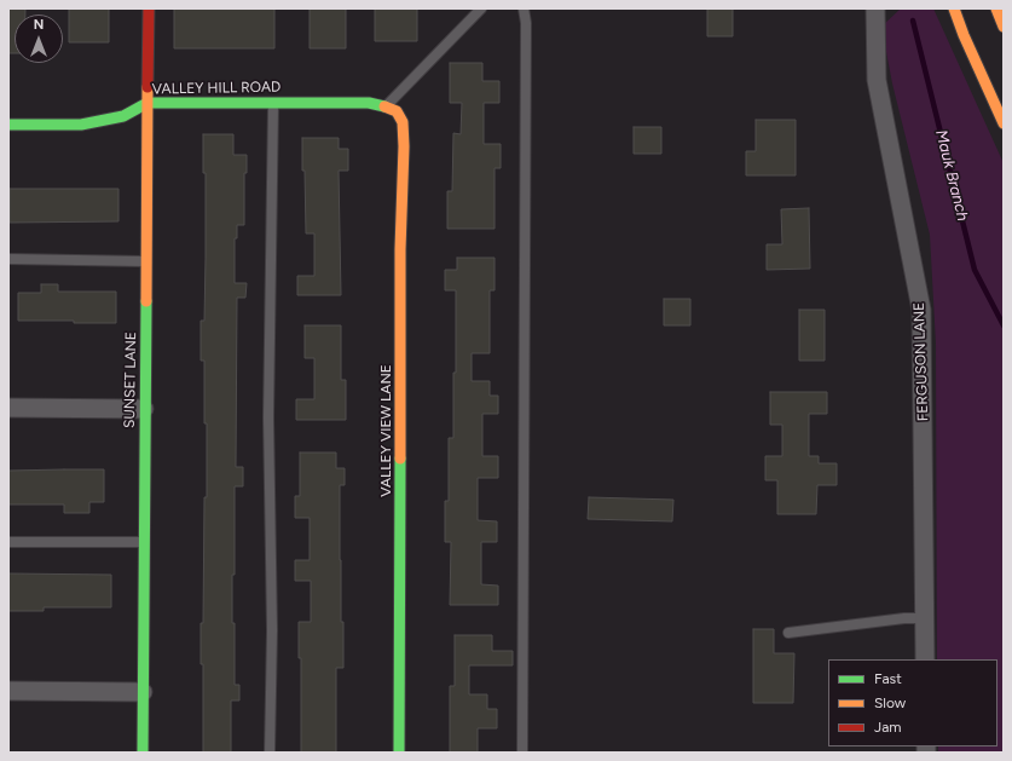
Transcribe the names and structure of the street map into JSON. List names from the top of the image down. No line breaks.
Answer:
{"streets":{"street":["VALLEY HILL ROAD","FERGUSON LANE","SUNSET LANE","VALLEY VIEW LANE"]},"crossings":[["VALLEY HILL ROAD","SUNSET LANE"],["VALLEY HILL ROAD","VALLEY VIEW LANE"]],"water":["Mauk Branch"],"legend":["Fast","Slow","Jam"],"north":"top"}
